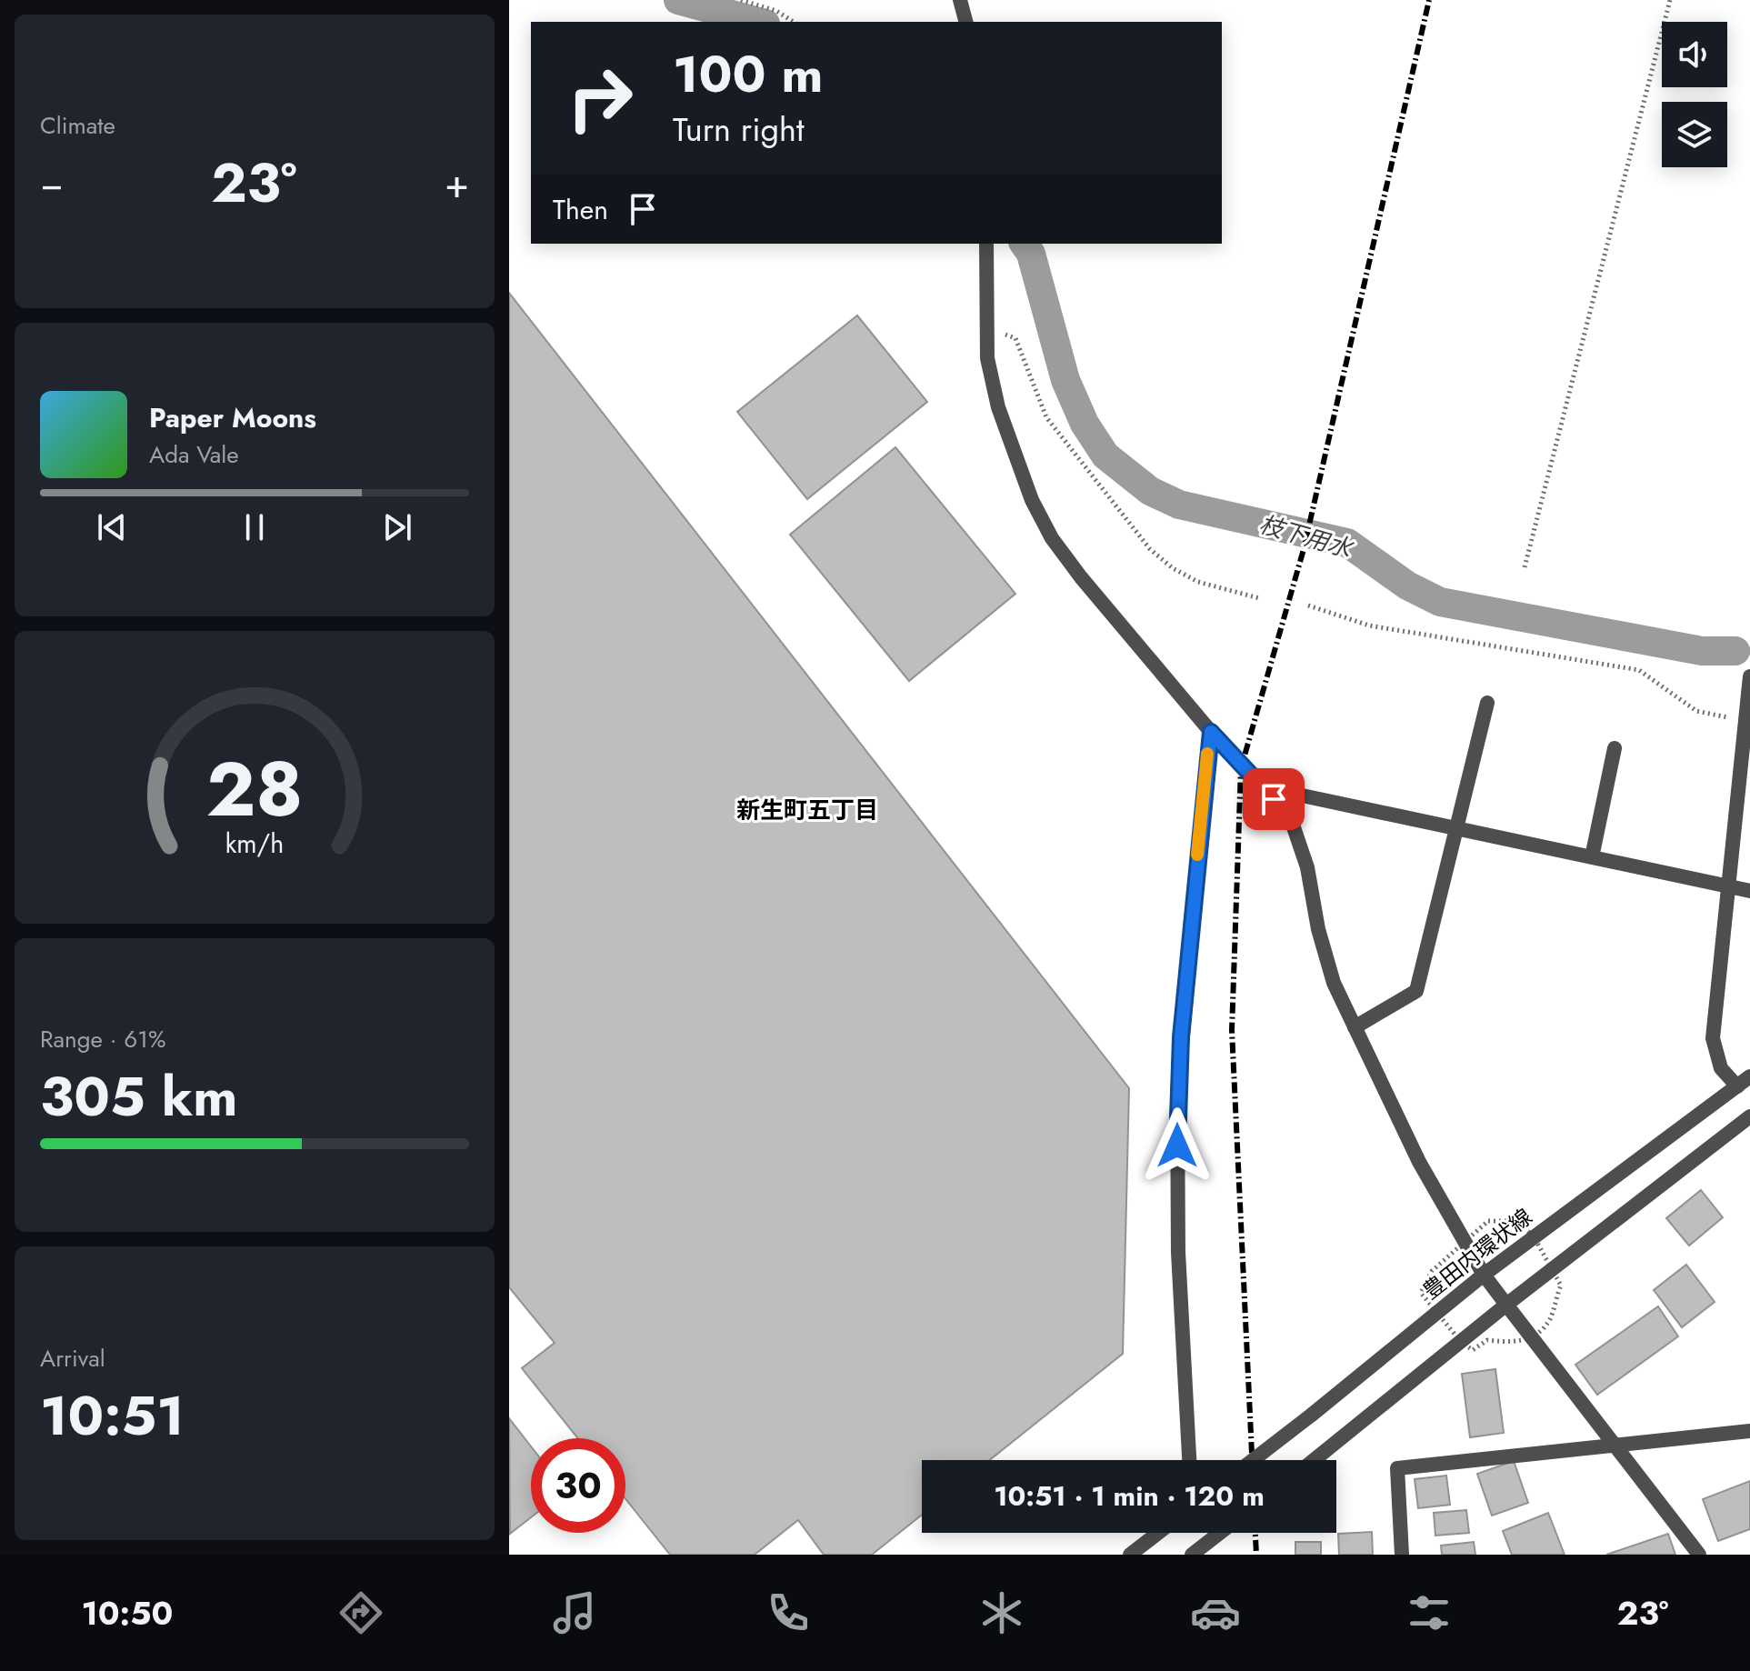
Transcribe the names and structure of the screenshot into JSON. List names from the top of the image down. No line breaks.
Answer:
{"streets":{"street":["豊田内環状線"]},"districts":["新生町五丁目"],"water":["枝下用水"],"page":{"tile":["Climate",["Range · 61%","305 km"],["Arrival","10:51"]],"turn":["100 m","Turn right"],"heat":["−","23°","+"],"then":"Then","song":["Paper Moons","Ada Vale"],"limit":"30","trip":"10:51 · 1 min · 120 m","tabs":["10:50","23°"],"gauge":["28","km/h"]}}
